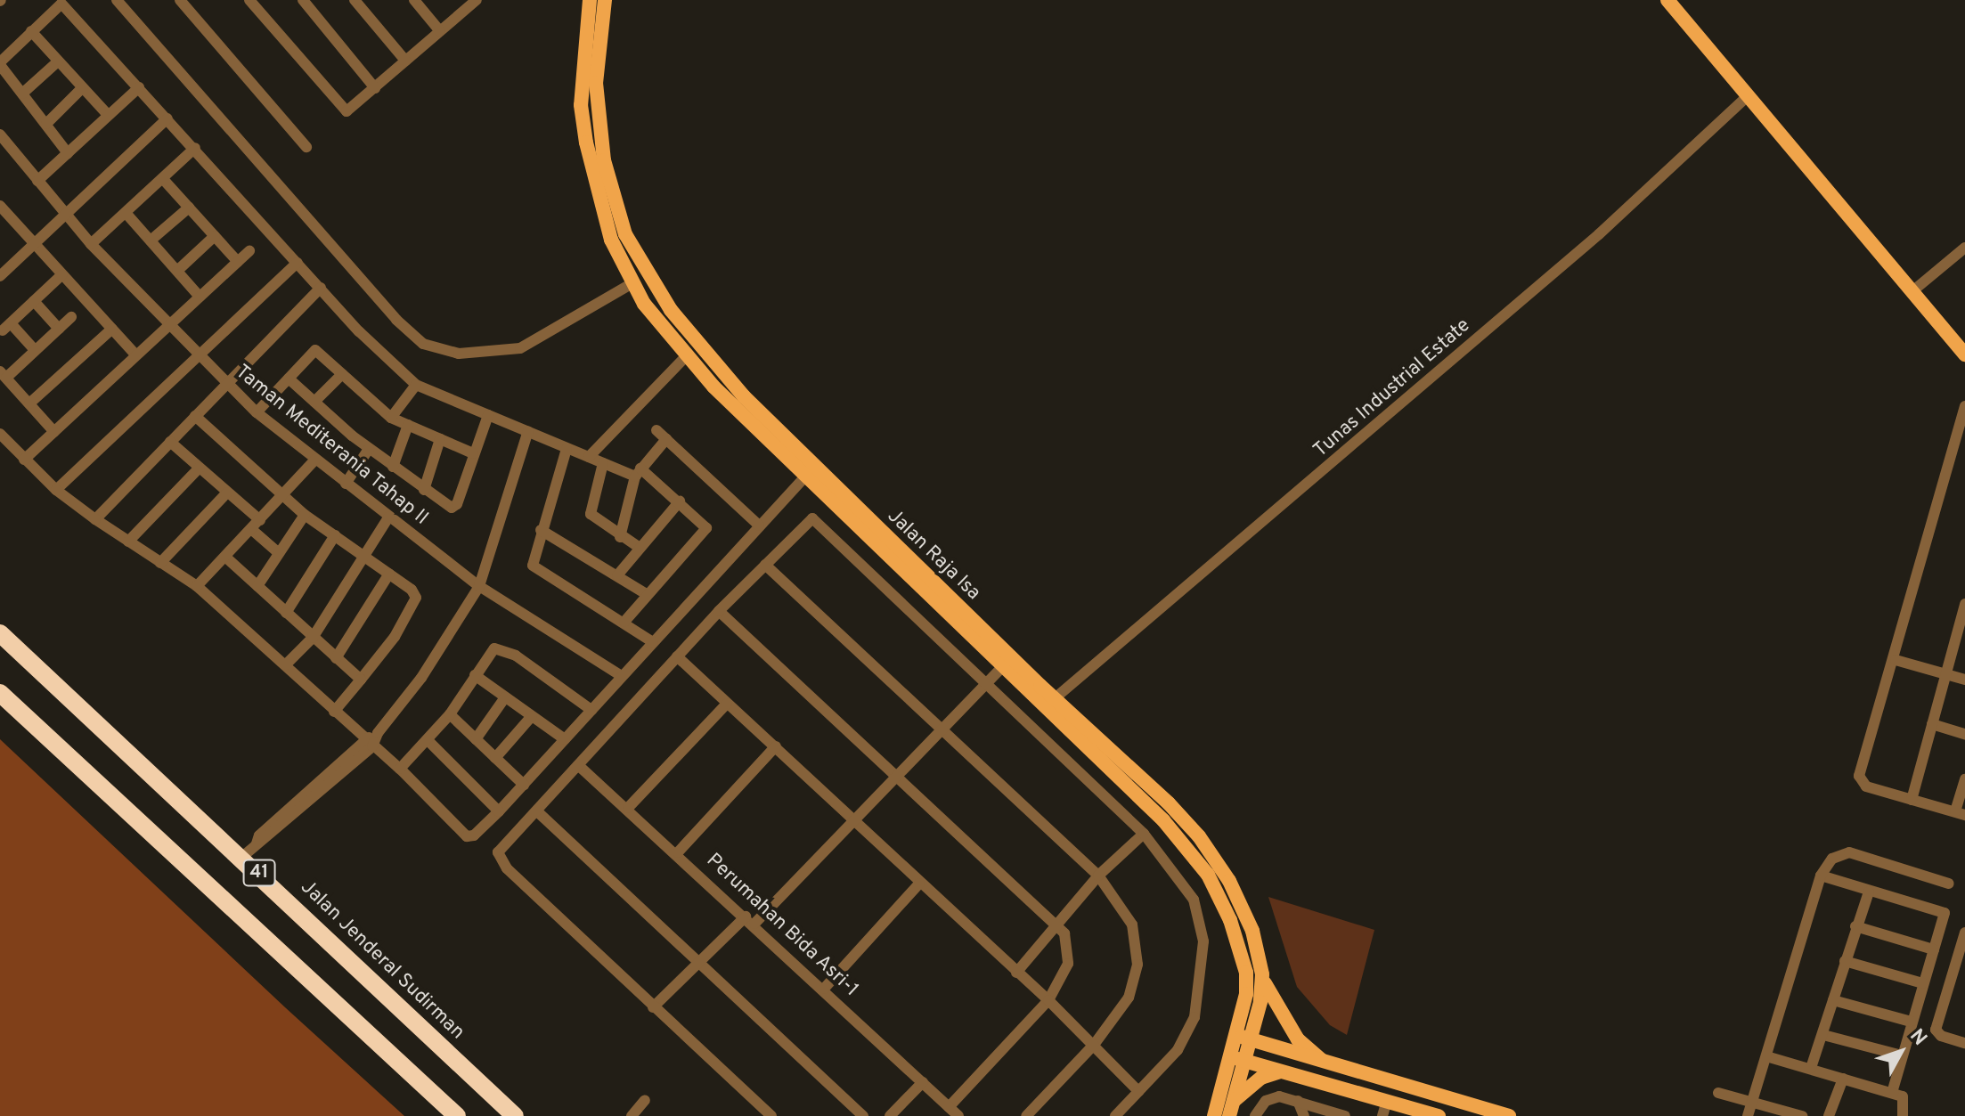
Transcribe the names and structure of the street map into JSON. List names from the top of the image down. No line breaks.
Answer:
{"streets":{"highway":["41","Jalan Jenderal Sudirman"],"main road":["Jalan Raja Isa"],"street":["Tunas Industrial Estate","Taman Mediterania Tahap II","Perumahan Bida Asri-1"]},"crossings":[["Tunas Industrial Estate","Jalan Raja Isa"]],"north":"top right"}
